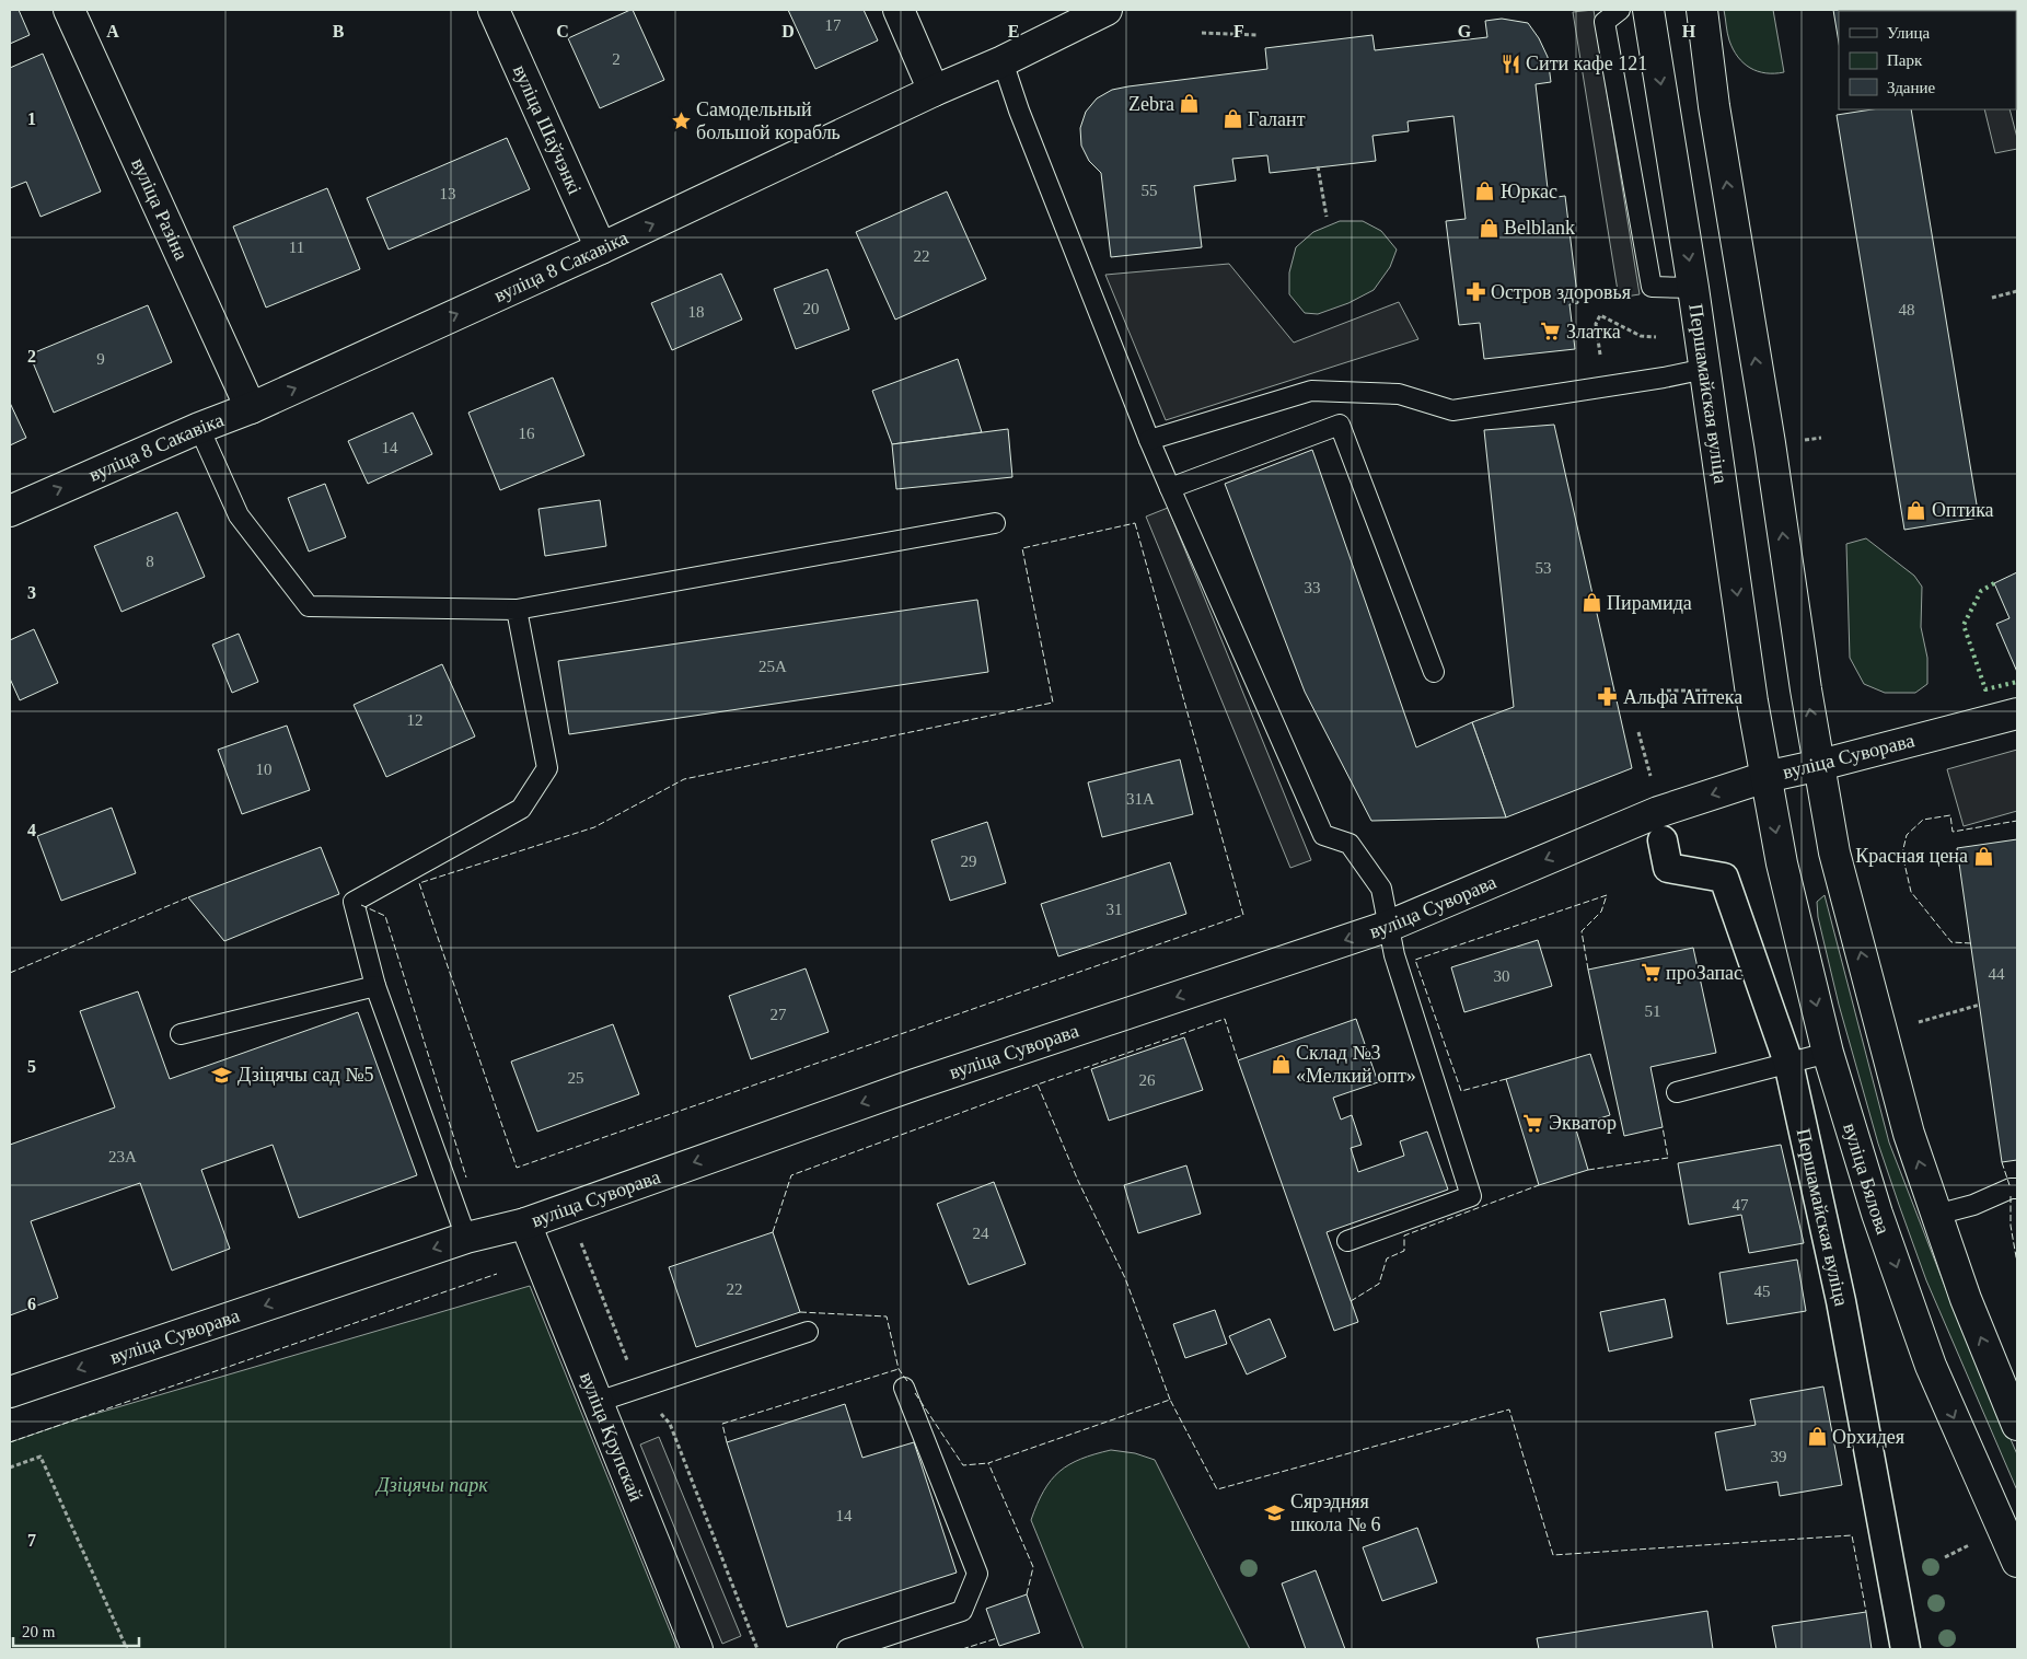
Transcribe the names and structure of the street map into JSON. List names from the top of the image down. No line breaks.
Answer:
{"streets":{"street":["вуліца Шаўчэнкі","вуліца Разіна","вуліца 8 Сакавіка","Першамайская вуліца","вуліца Суворава","вуліца Бялова","вуліца Крупскай"]},"crossings":[["вуліца Шаўчэнкі","вуліца 8 Сакавіка"],["вуліца Разіна","вуліца 8 Сакавіка"],["Першамайская вуліца","вуліца Суворава"],["Першамайская вуліца","вуліца Бялова"],["вуліца Суворава","вуліца Бялова"],["вуліца Суворава","вуліца Крупскай"]],"one_way":["вуліца 8 Сакавіка","вуліца Суворава"],"parks":["Дзіцячы парк"],"places":{"restaurant":["Сити кафе 121"],"shop":["Zebra","Галант","Юркас","Belblank","Оптика","Пирамида","Красная цена","Склад №3 «Мелкий опт»","Орхидея"],"place":["Самодельный большой корабль"],"pharmacy":["Остров здоровья","Альфа Аптека"],"supermarket":["Златка","проЗапас","Экватор"],"school or university":["Дзіцячы сад №5","Сярэдняя школа № 6"]},"house_numbers":["17","2","55","13","11","22","20","48","18","9","16","14","8","53","33","25А","12","10","31А","29","31","44","30","51","27","25","26","23А","47","24","22","45","39","14"],"legend":["Улица","Парк","Здание"],"scale_bar":"20 m","grid":{"columns":["A","B","C","D","E","F","G","H"],"rows":["1","2","3","4","5","6","7"]}}
